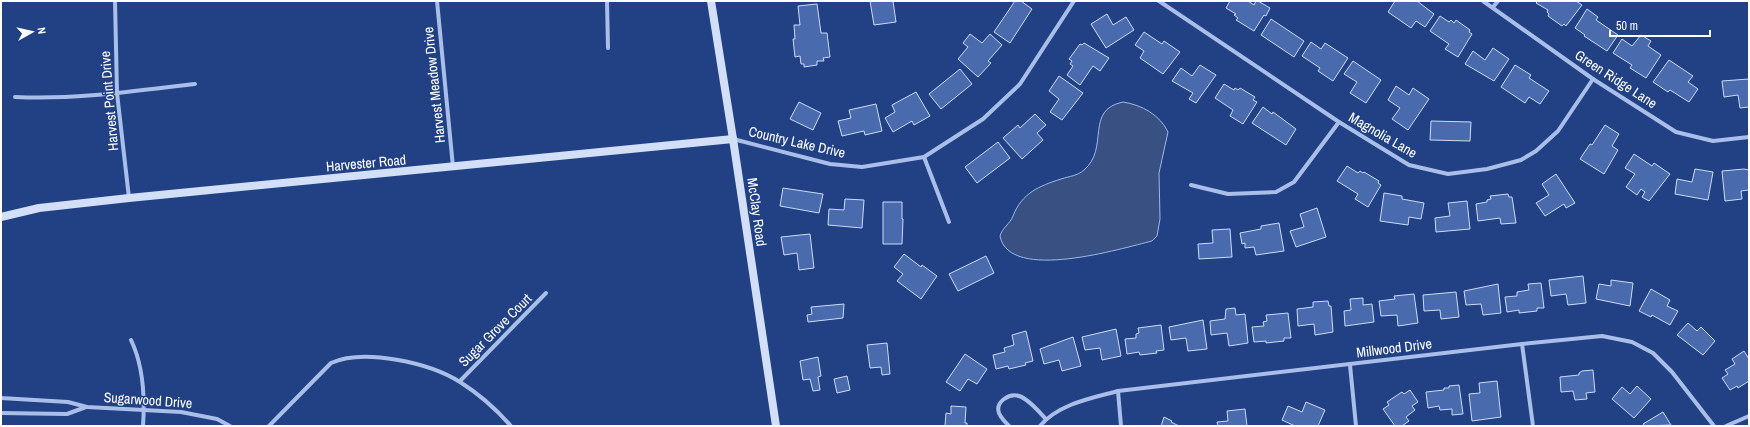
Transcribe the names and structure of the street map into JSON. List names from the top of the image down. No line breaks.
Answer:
{"streets":{"main road":["Harvester Road","McClay Road"],"street":["Green Ridge Lane","Harvest Meadow Drive","Harvest Point Drive","Magnolia Lane","Country Lake Drive","Sugar Grove Court","Millwood Drive","Sugarwood Drive"]},"crossings":[["Green Ridge Lane","Magnolia Lane"],["Harvest Meadow Drive","Harvester Road"],["Harvest Point Drive","Harvester Road"],["Country Lake Drive","Harvester Road"],["Country Lake Drive","McClay Road"],["Harvester Road","McClay Road"]],"scale_bar":"50 m","north":"right"}
